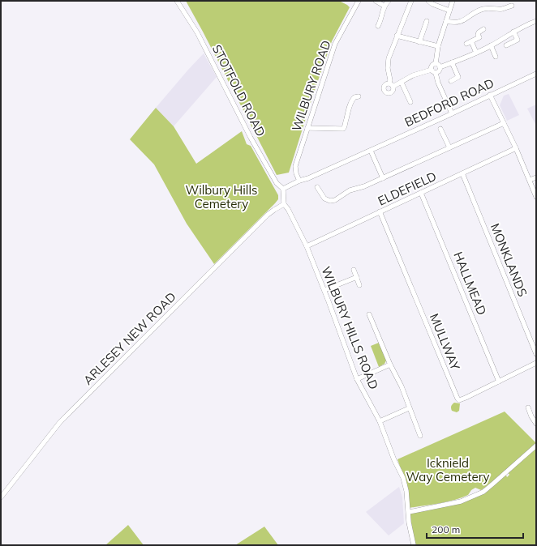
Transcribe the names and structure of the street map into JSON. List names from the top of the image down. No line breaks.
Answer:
{"streets":{"street":["WILBURY ROAD","STOTFOLD ROAD","BEDFORD ROAD","ELDEFIELD","MONKLANDS","HALLMEAD","WILBURY HILLS ROAD","ARLESEY NEW ROAD","MULLWAY"]},"crossings":[["WILBURY ROAD","BEDFORD ROAD"],["STOTFOLD ROAD","BEDFORD ROAD"],["STOTFOLD ROAD","WILBURY HILLS ROAD"],["BEDFORD ROAD","WILBURY HILLS ROAD"],["ELDEFIELD","MONKLANDS"],["ELDEFIELD","HALLMEAD"],["ELDEFIELD","WILBURY HILLS ROAD"],["ELDEFIELD","MULLWAY"],["HALLMEAD","MULLWAY"],["WILBURY HILLS ROAD","ARLESEY NEW ROAD"]],"parks":["Wilbury Hills Cemetery","Icknield Way Cemetery"],"scale_bar":"200 m"}
